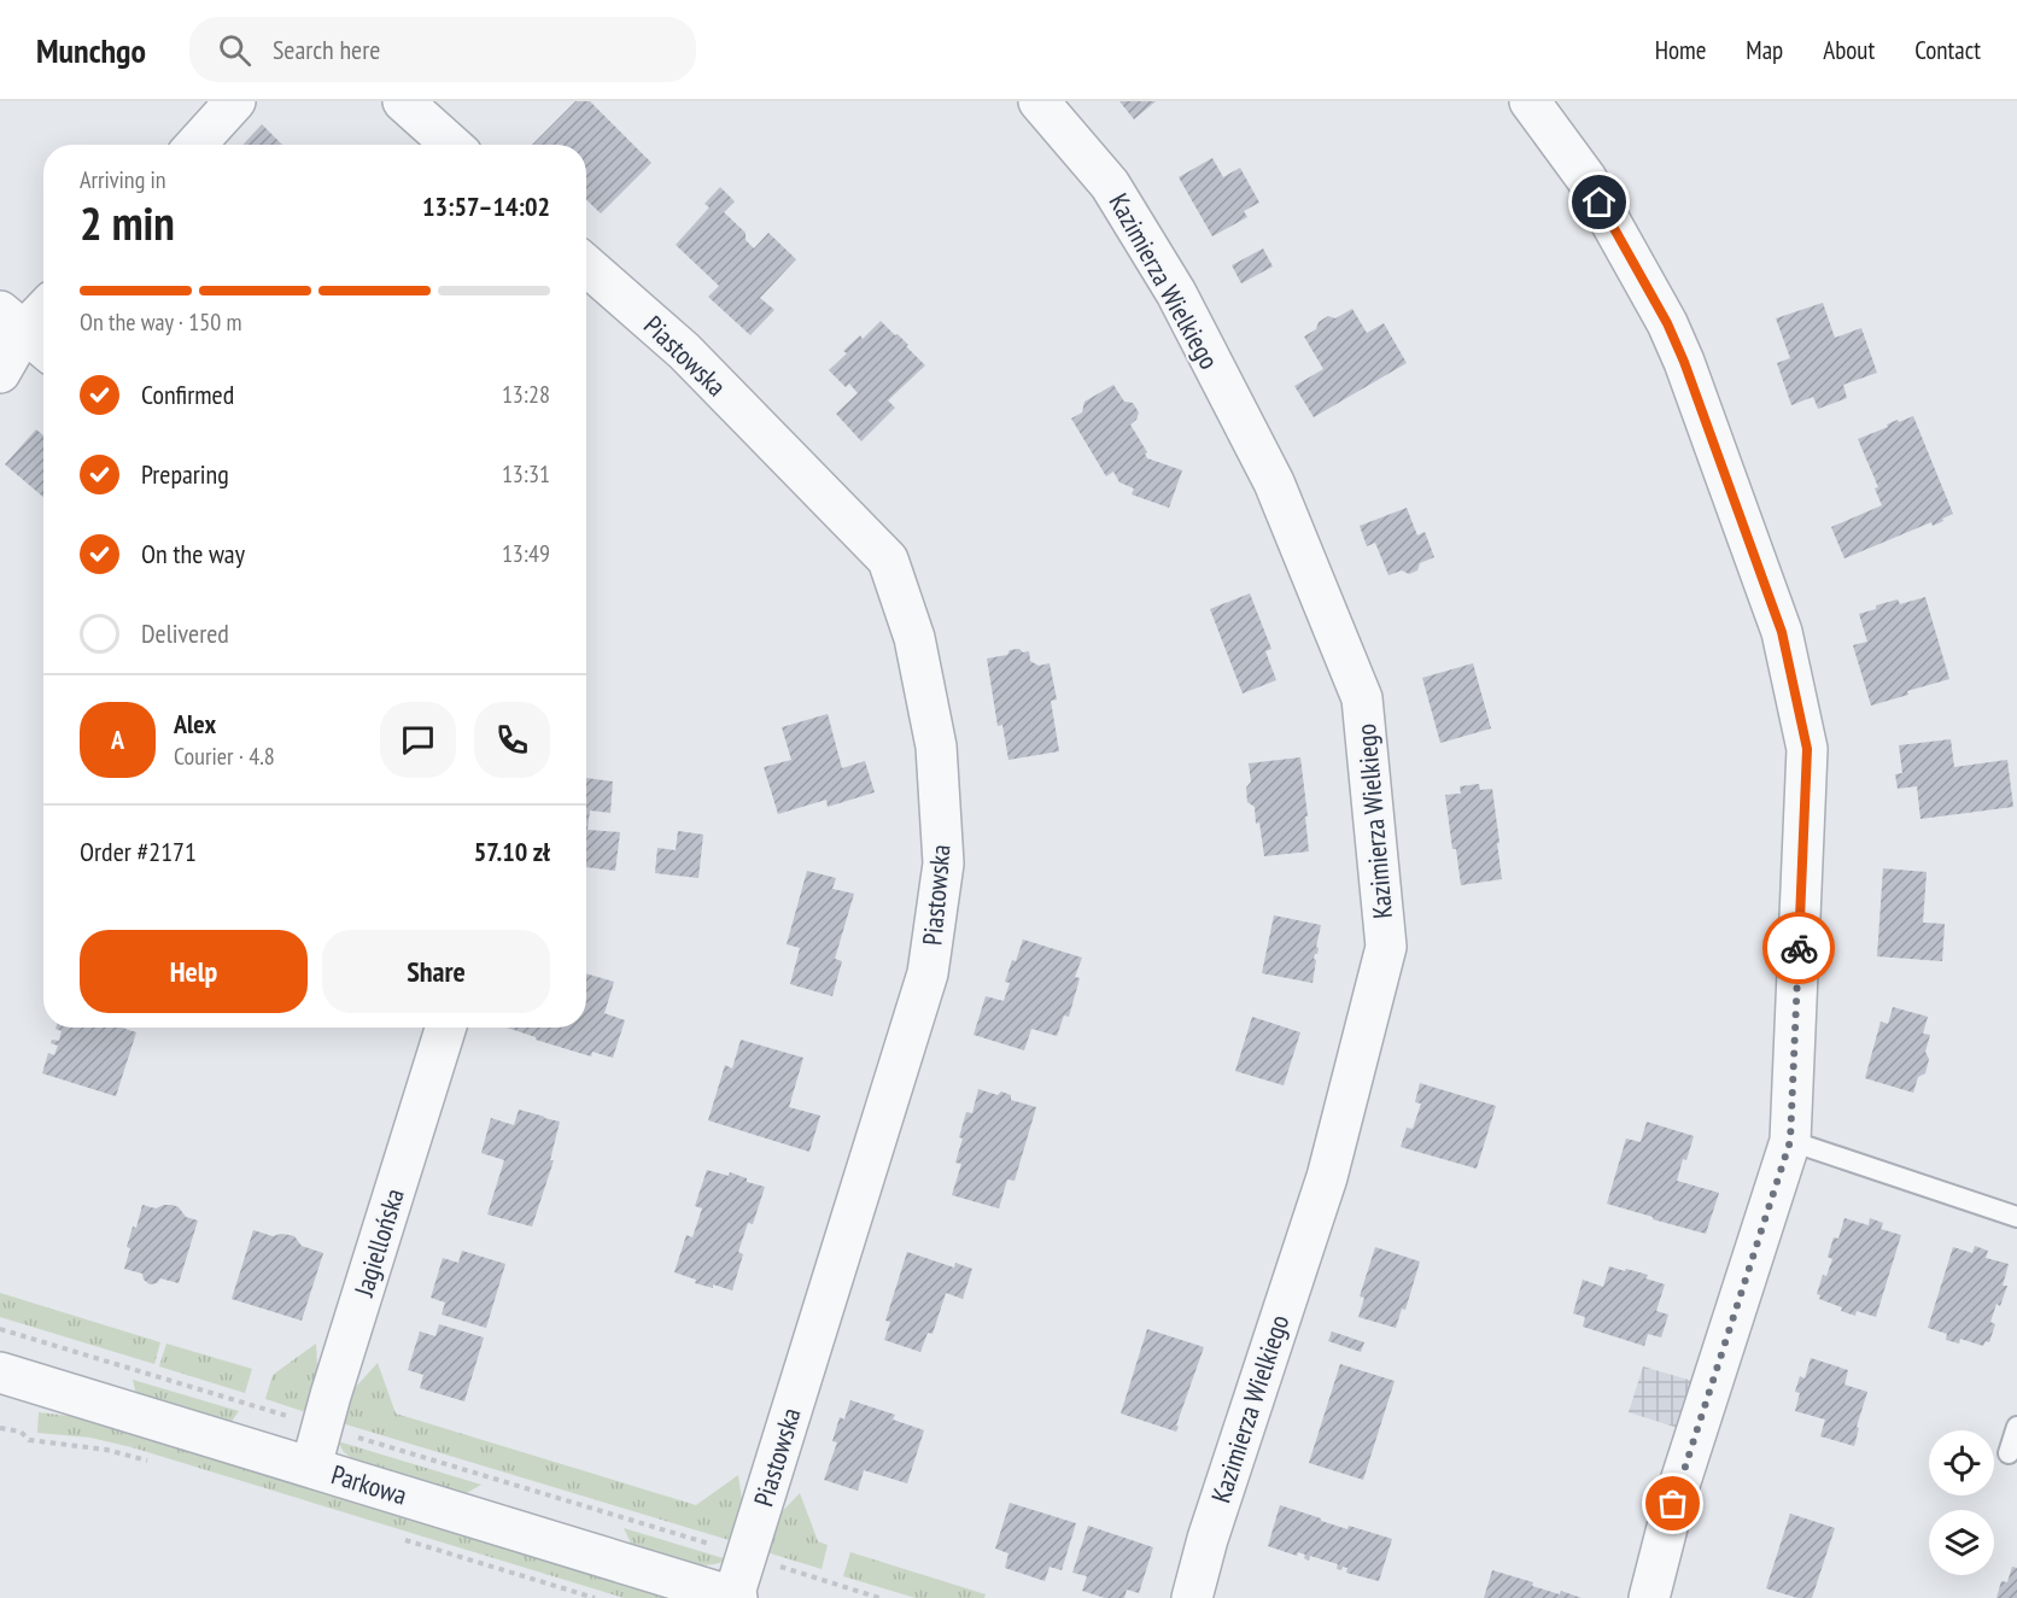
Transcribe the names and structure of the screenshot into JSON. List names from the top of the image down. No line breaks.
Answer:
{"streets":{"street":["Kazimierza Wielkiego","Piastowska","Jagiellońska","Parkowa"]},"crossings":[["Piastowska","Parkowa"],["Jagiellońska","Parkowa"]],"page":{"header":"Munchgo","search":"Search here","nav":["Home","Map","About","Contact"],"heading":["2 min","Arriving in","13:57–14:02"],"panel":["Alex","Courier · 4.8","Order #2171","57.10 zł"],"bar":"On the way · 150 m","list":[["Confirmed","13:28"],["Preparing","13:31"],["On the way","13:49"],"Delivered"],"round":"A","buttons":["Help","Share"]}}
